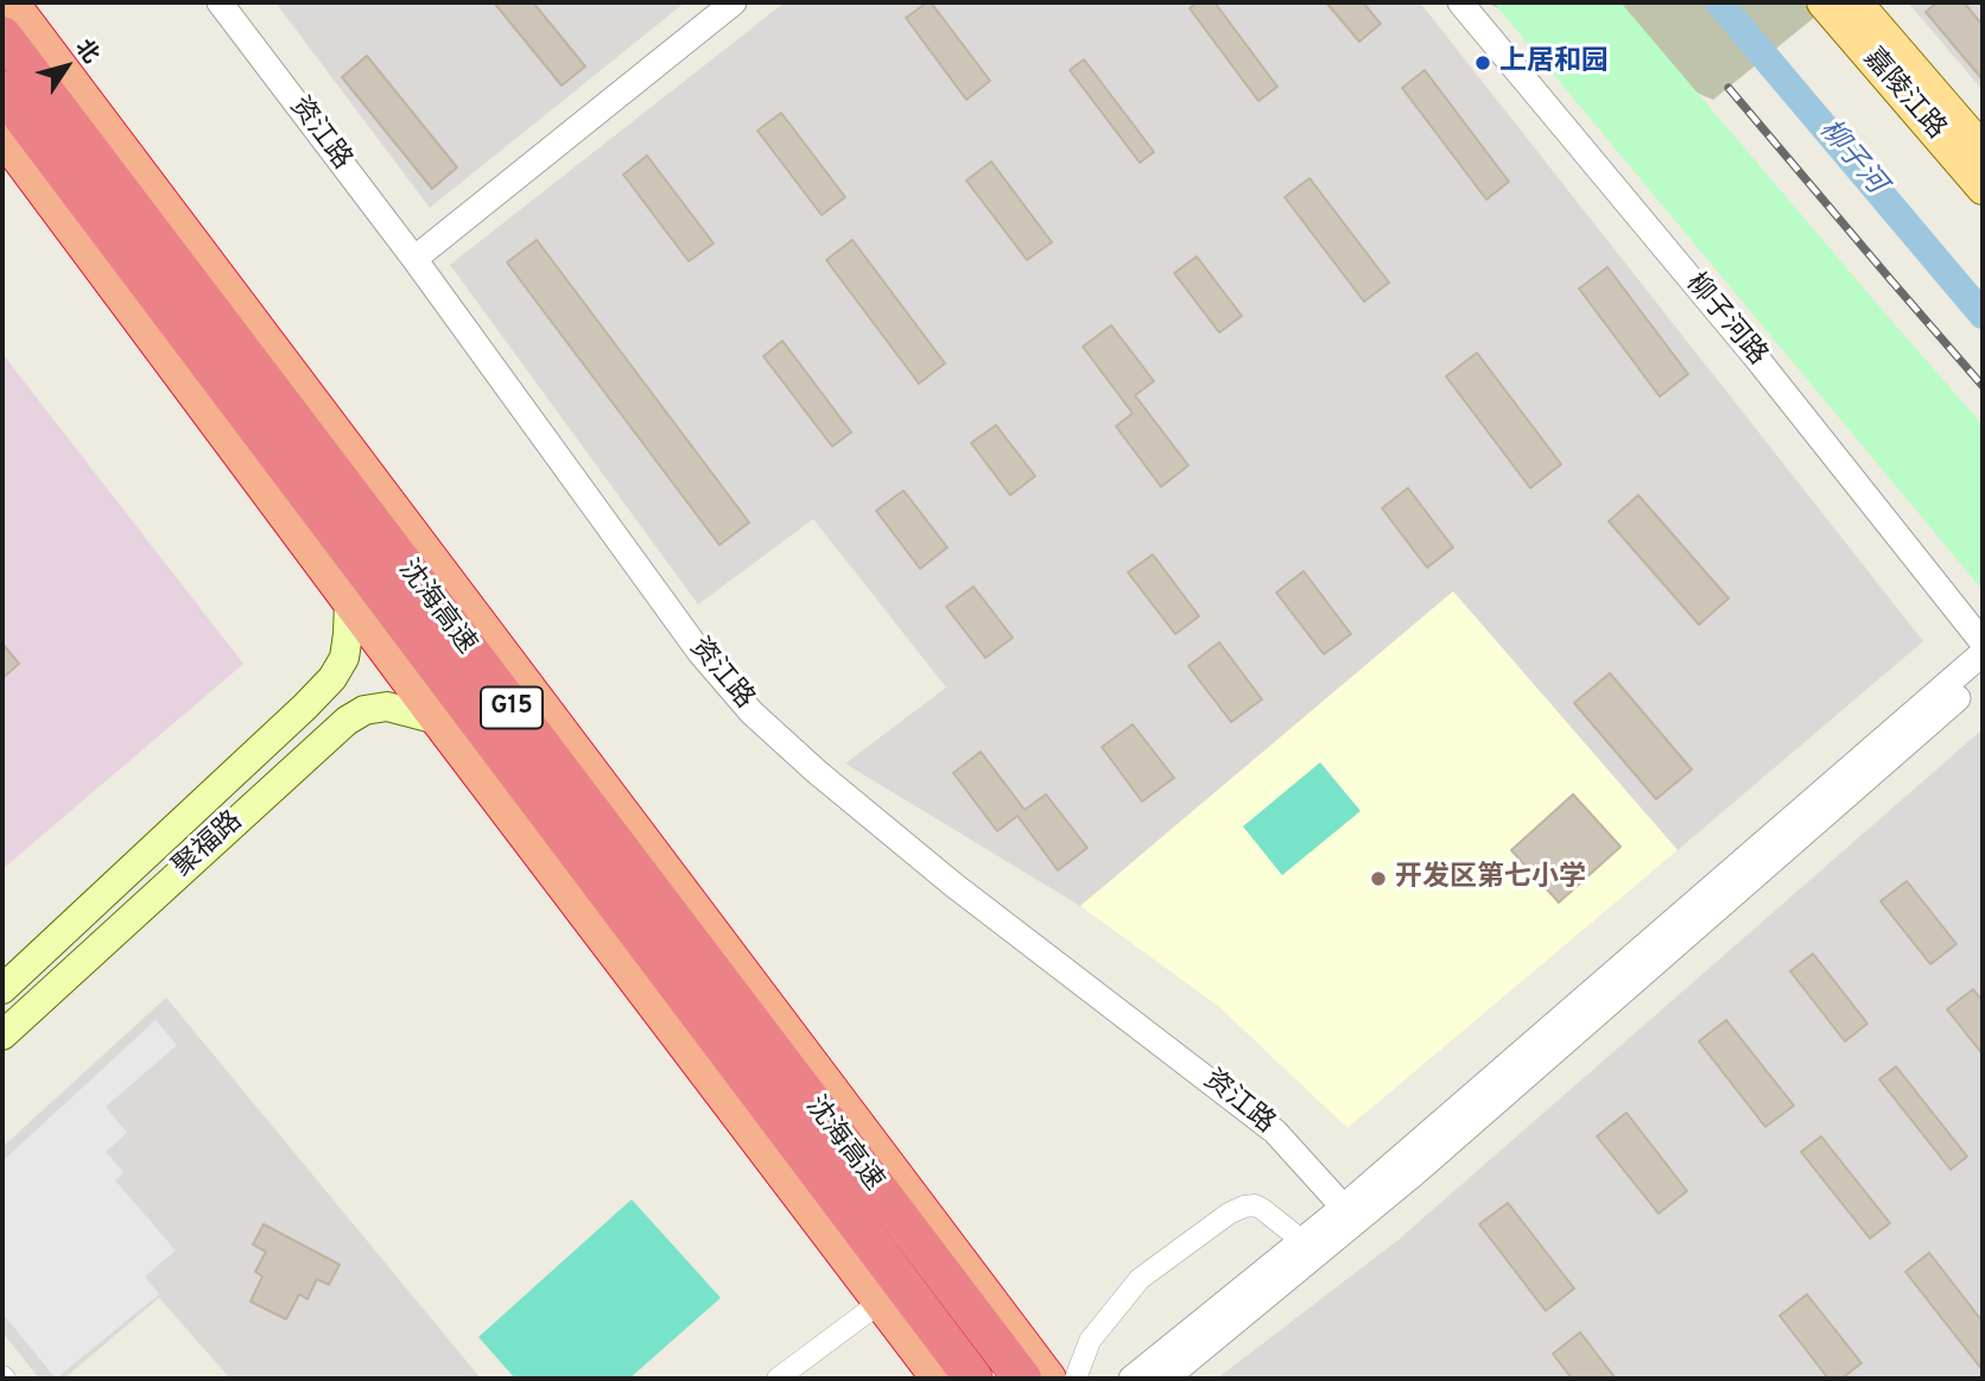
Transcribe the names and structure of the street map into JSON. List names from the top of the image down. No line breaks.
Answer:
{"streets":{"highway":["沈海高速","G15"],"main road":["嘉陵江路","聚福路"],"street":["资江路","柳子河路"]},"water":["柳子河"],"places":["上居和园","开发区第七小学"],"north":"top right"}
